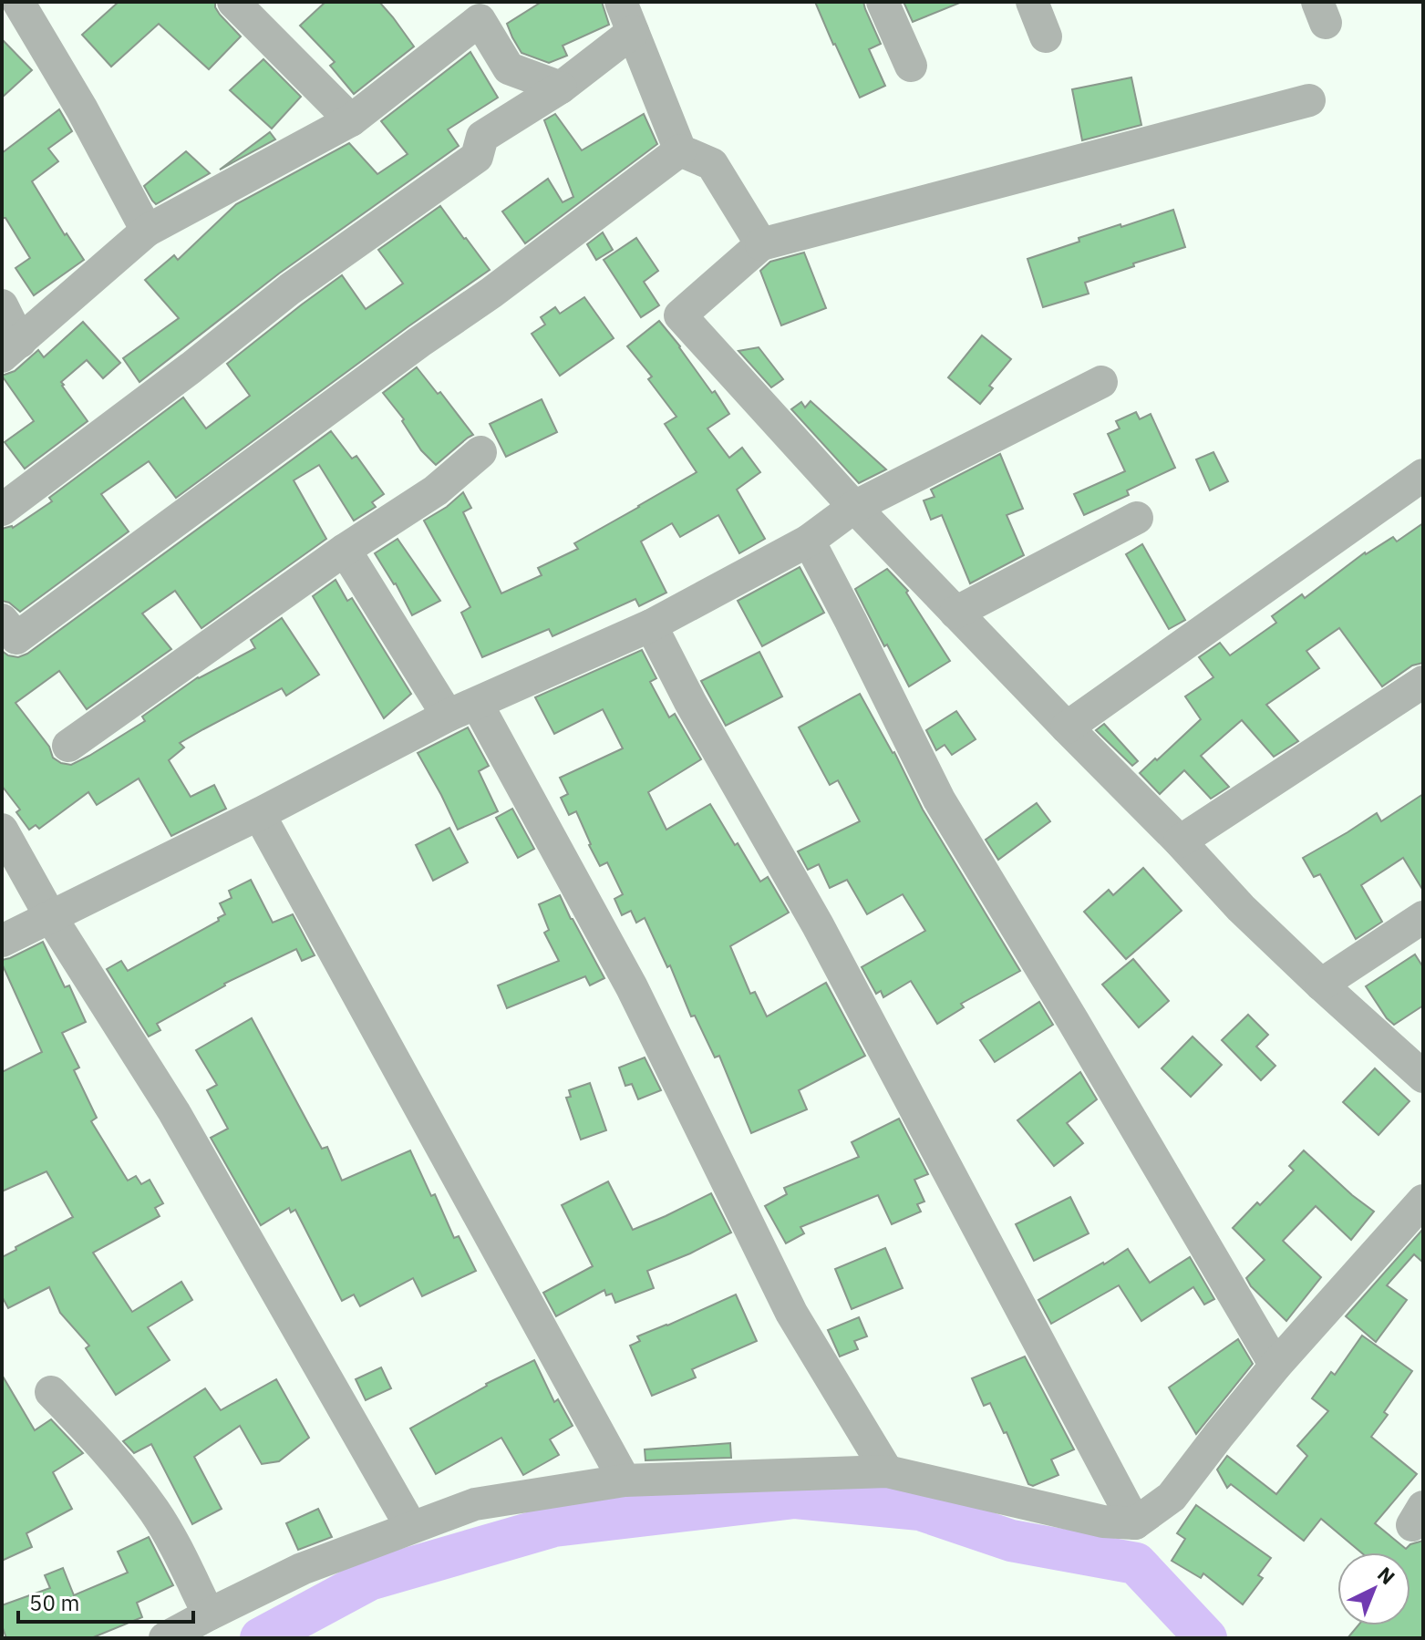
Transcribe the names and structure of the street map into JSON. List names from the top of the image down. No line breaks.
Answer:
{"scale_bar":"50 m","north":"top right"}
